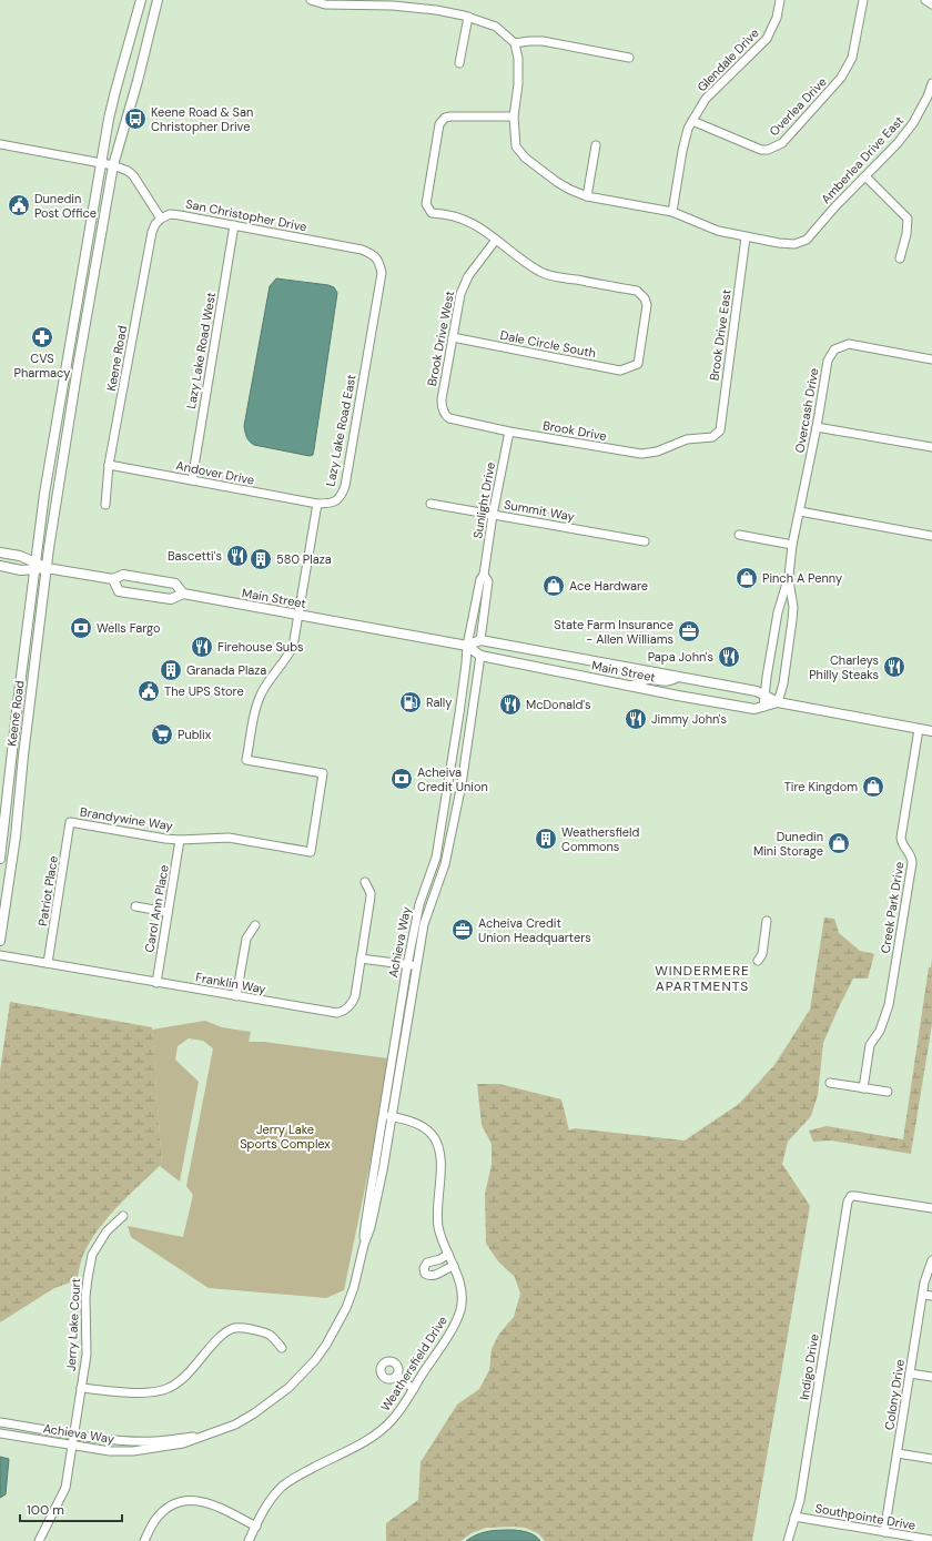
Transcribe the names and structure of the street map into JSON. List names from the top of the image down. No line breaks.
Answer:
{"streets":{"main road":["Keene Road","Main Street"],"street":["Glendale Drive","Overlea Drive","Amberlea Drive East","San Christopher Drive","Brook Drive East","Brook Drive West","Dale Circle South","Lazy Lake Road West","Overcash Drive","Lazy Lake Road East","Brook Drive","Andover Drive","Sunlight Drive","Summit Way","Brandywine Way","Patriot Place","Creek Park Drive","Carol Ann Place","Achieva Way","Franklin Way","Jerry Lake Court","Weathersfield Drive","Indigo Drive","Colony Drive","Southpointe Drive"]},"crossings":[["Glendale Drive","Overlea Drive"],["Glendale Drive","Amberlea Drive East"],["Amberlea Drive East","Brook Drive East"],["San Christopher Drive","Lazy Lake Road West"],["San Christopher Drive","Keene Road"],["San Christopher Drive","Lazy Lake Road East"],["Brook Drive East","Brook Drive"],["Brook Drive West","Dale Circle South"],["Brook Drive West","Brook Drive"],["Lazy Lake Road West","Andover Drive"],["Keene Road","Andover Drive"],["Keene Road","Main Street"],["Overcash Drive","Main Street"],["Lazy Lake Road East","Andover Drive"],["Brook Drive","Sunlight Drive"],["Sunlight Drive","Summit Way"],["Sunlight Drive","Main Street"],["Sunlight Drive","Achieva Way"],["Main Street","Brandywine Way"],["Main Street","Creek Park Drive"],["Main Street","Achieva Way"],["Brandywine Way","Patriot Place"],["Brandywine Way","Carol Ann Place"],["Patriot Place","Franklin Way"],["Carol Ann Place","Franklin Way"],["Achieva Way","Jerry Lake Court"],["Achieva Way","Weathersfield Drive"],["Indigo Drive","Southpointe Drive"],["Colony Drive","Southpointe Drive"]],"districts":["WINDERMERE APARTMENTS"],"parks":["Jerry Lake Sports Complex"],"places":{"bus stop":["Keene Road & San Christopher Drive"],"public building":["Dunedin Post Office","The UPS Store"],"pharmacy":["CVS Pharmacy"],"restaurant":["Bascetti's","Firehouse Subs","Papa John's","Charleys Philly Steaks","McDonald's","Jimmy John's"],"building":["580 Plaza","Granada Plaza","Weathersfield Commons"],"shop":["Pinch A Penny","Ace Hardware","Tire Kingdom","Dunedin Mini Storage"],"bank":["Wells Fargo","Acheiva Credit Union"],"office":["State Farm Insurance - Allen Williams","Acheiva Credit Union Headquarters"],"fuel station":["Rally"],"supermarket":["Publix"]},"scale_bar":"100 m"}
